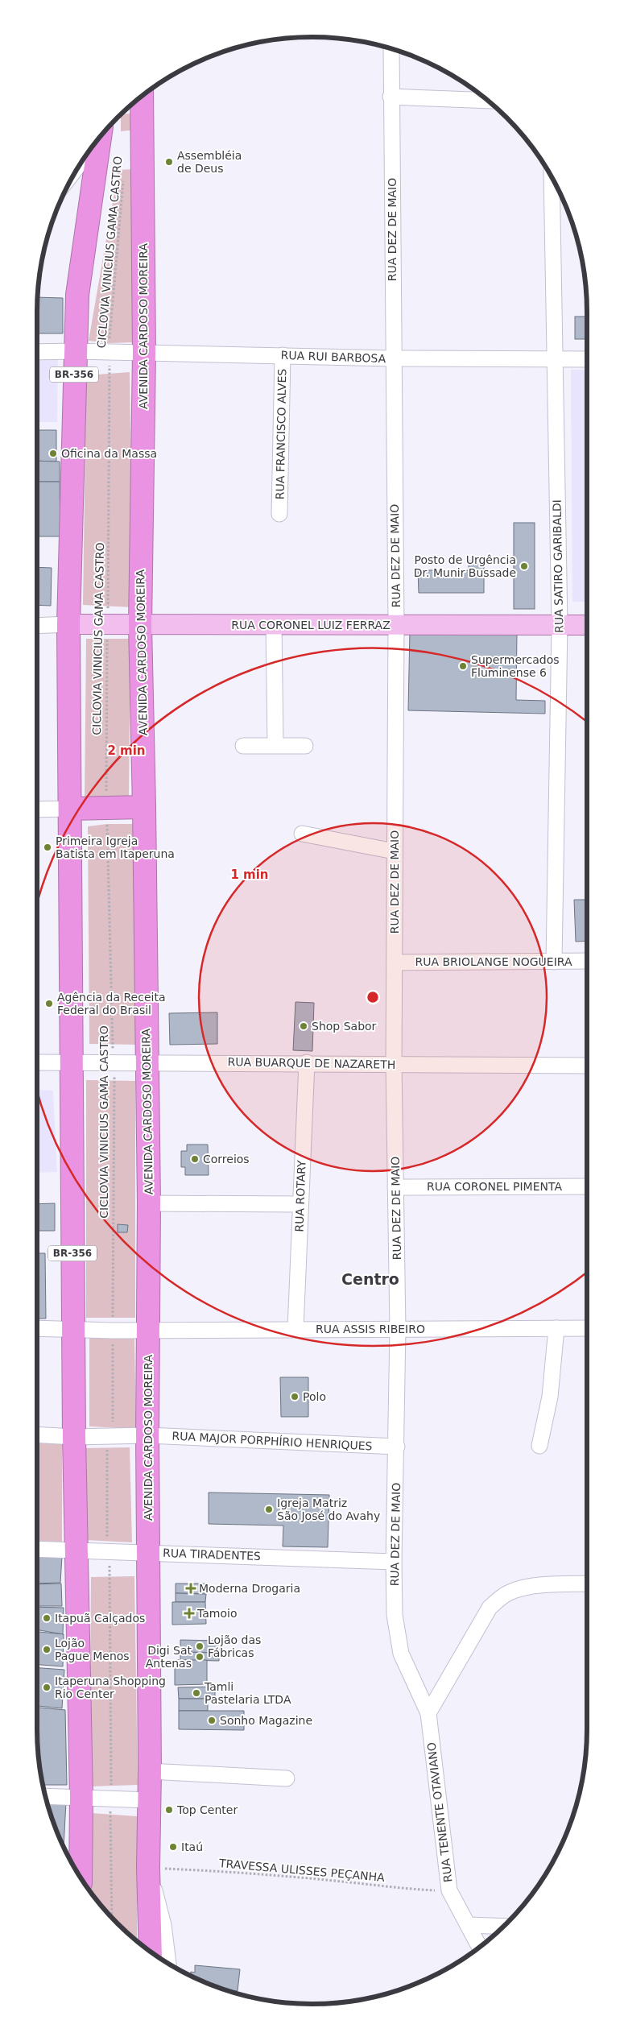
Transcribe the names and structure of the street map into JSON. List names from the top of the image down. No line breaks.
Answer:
{"streets":{"highway":["AVENIDA CARDOSO MOREIRA","BR-356"],"main road":["RUA CORONEL LUIZ FERRAZ"],"street":["RUA DEZ DE MAIO","RUA RUI BARBOSA","RUA FRANCISCO ALVES","RUA SATIRO GARIBALDI","RUA BRIOLANGE NOGUEIRA","RUA BUARQUE DE NAZARETH","RUA CORONEL PIMENTA","RUA ROTARY","RUA ASSIS RIBEIRO","RUA MAJOR PORPHÍRIO HENRIQUES","RUA TIRADENTES","RUA TENENTE OTAVIANO"],"path":["CICLOVIA VINICIUS GAMA CASTRO","TRAVESSA ULISSES PEÇANHA"]},"crossings":[["RUA DEZ DE MAIO","RUA RUI BARBOSA"],["RUA DEZ DE MAIO","RUA CORONEL LUIZ FERRAZ"],["RUA DEZ DE MAIO","RUA BRIOLANGE NOGUEIRA"],["RUA DEZ DE MAIO","RUA BUARQUE DE NAZARETH"],["RUA DEZ DE MAIO","RUA CORONEL PIMENTA"],["RUA DEZ DE MAIO","RUA ASSIS RIBEIRO"],["RUA DEZ DE MAIO","RUA MAJOR PORPHÍRIO HENRIQUES"],["RUA DEZ DE MAIO","RUA TIRADENTES"],["RUA DEZ DE MAIO","RUA TENENTE OTAVIANO"],["CICLOVIA VINICIUS GAMA CASTRO","RUA RUI BARBOSA"],["CICLOVIA VINICIUS GAMA CASTRO","RUA CORONEL LUIZ FERRAZ"],["CICLOVIA VINICIUS GAMA CASTRO","RUA BUARQUE DE NAZARETH"],["CICLOVIA VINICIUS GAMA CASTRO","RUA ASSIS RIBEIRO"],["CICLOVIA VINICIUS GAMA CASTRO","RUA TIRADENTES"],["AVENIDA CARDOSO MOREIRA","RUA RUI BARBOSA"],["AVENIDA CARDOSO MOREIRA","RUA CORONEL LUIZ FERRAZ"],["AVENIDA CARDOSO MOREIRA","RUA BUARQUE DE NAZARETH"],["AVENIDA CARDOSO MOREIRA","RUA ASSIS RIBEIRO"],["AVENIDA CARDOSO MOREIRA","RUA MAJOR PORPHÍRIO HENRIQUES"],["AVENIDA CARDOSO MOREIRA","RUA TIRADENTES"],["RUA RUI BARBOSA","BR-356"],["RUA RUI BARBOSA","RUA FRANCISCO ALVES"],["RUA RUI BARBOSA","RUA SATIRO GARIBALDI"],["BR-356","RUA CORONEL LUIZ FERRAZ"],["BR-356","RUA BUARQUE DE NAZARETH"],["BR-356","RUA ASSIS RIBEIRO"],["BR-356","RUA TIRADENTES"],["RUA SATIRO GARIBALDI","RUA CORONEL LUIZ FERRAZ"],["RUA SATIRO GARIBALDI","RUA BRIOLANGE NOGUEIRA"],["RUA BUARQUE DE NAZARETH","RUA ROTARY"],["RUA ROTARY","RUA ASSIS RIBEIRO"]],"districts":["Centro"],"places":{"other":["Assembléia de Deus","Oficina da Massa","Posto de Urgência Dr. Munir Bussade","Supermercados Fluminense 6","Primeira Igreja Batista em Itaperuna","Agência da Receita Federal do Brasil","Shop Sabor","Correios","Polo","Igreja Matriz São José do Avahy","Itapuã Calçados","Lojão das Fábricas","Lojão Pague Menos","Digi Sat Antenas","Itaperuna Shopping Rio Center","Tamli Pastelaria LTDA","Sonho Magazine","Top Center","Itaú"],"health":["Moderna Drogaria","Tamoio"]},"rings":["2 min","1 min"]}
